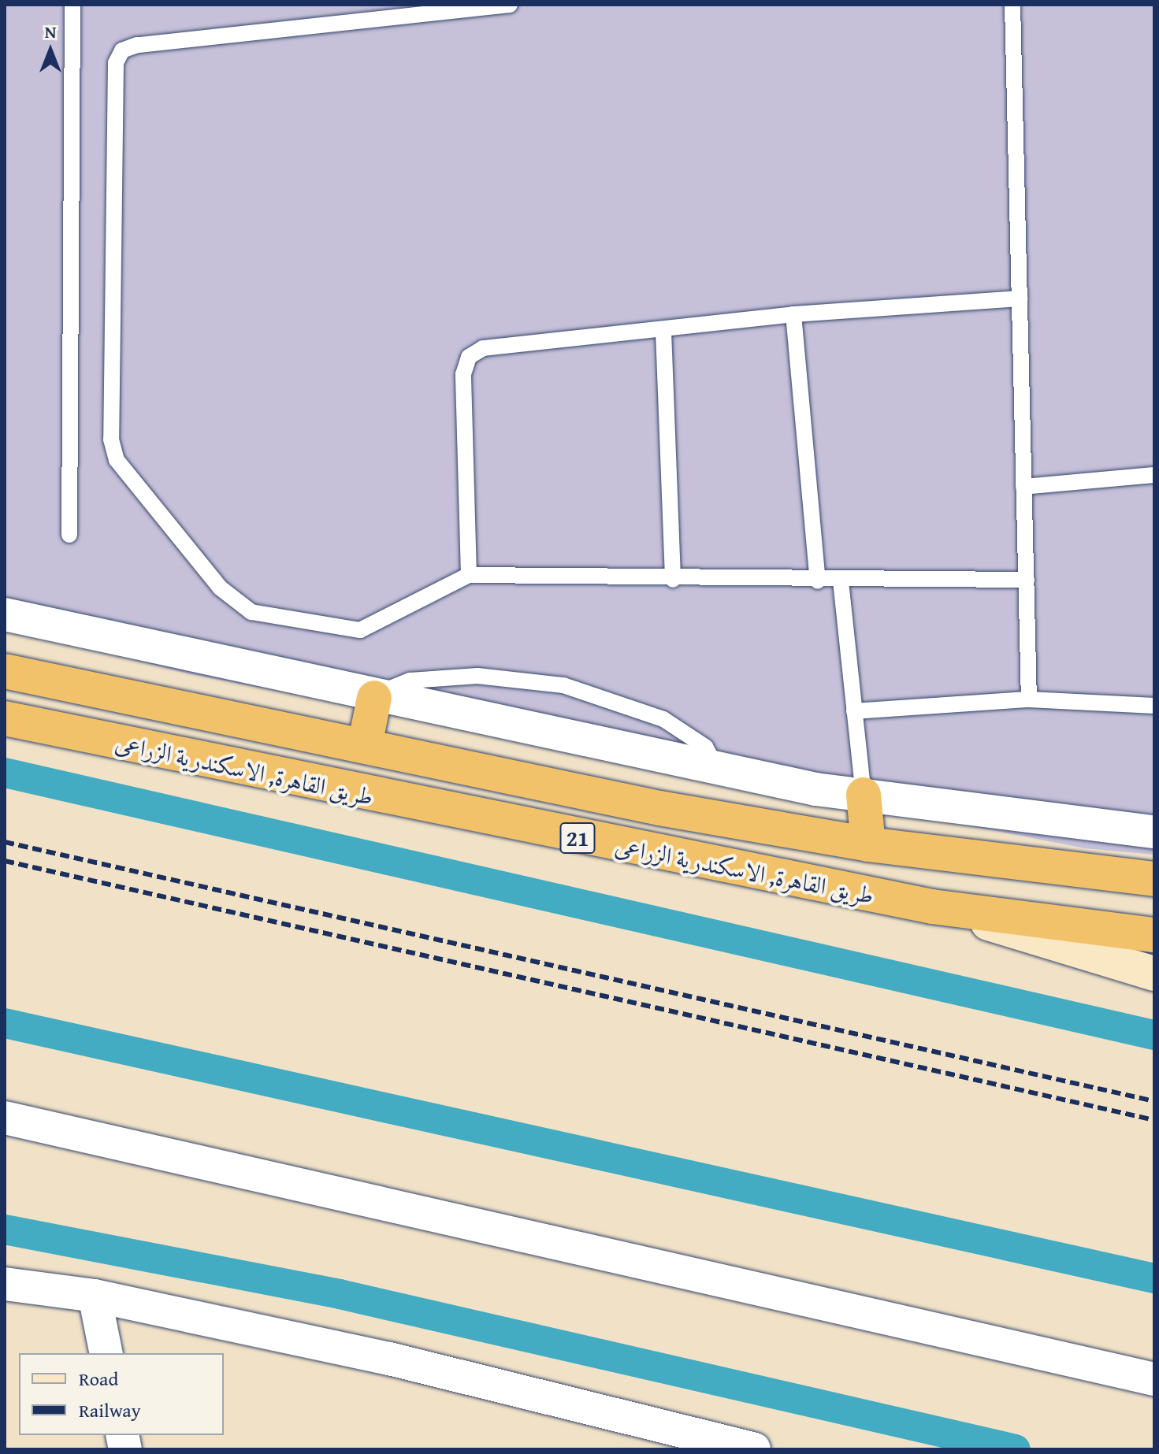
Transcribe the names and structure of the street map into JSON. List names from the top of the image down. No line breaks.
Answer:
{"streets":{"highway":["طريق القاهرة, الاسكندرية الزراعى","21"]},"legend":["Road","Railway"],"north":"top"}
